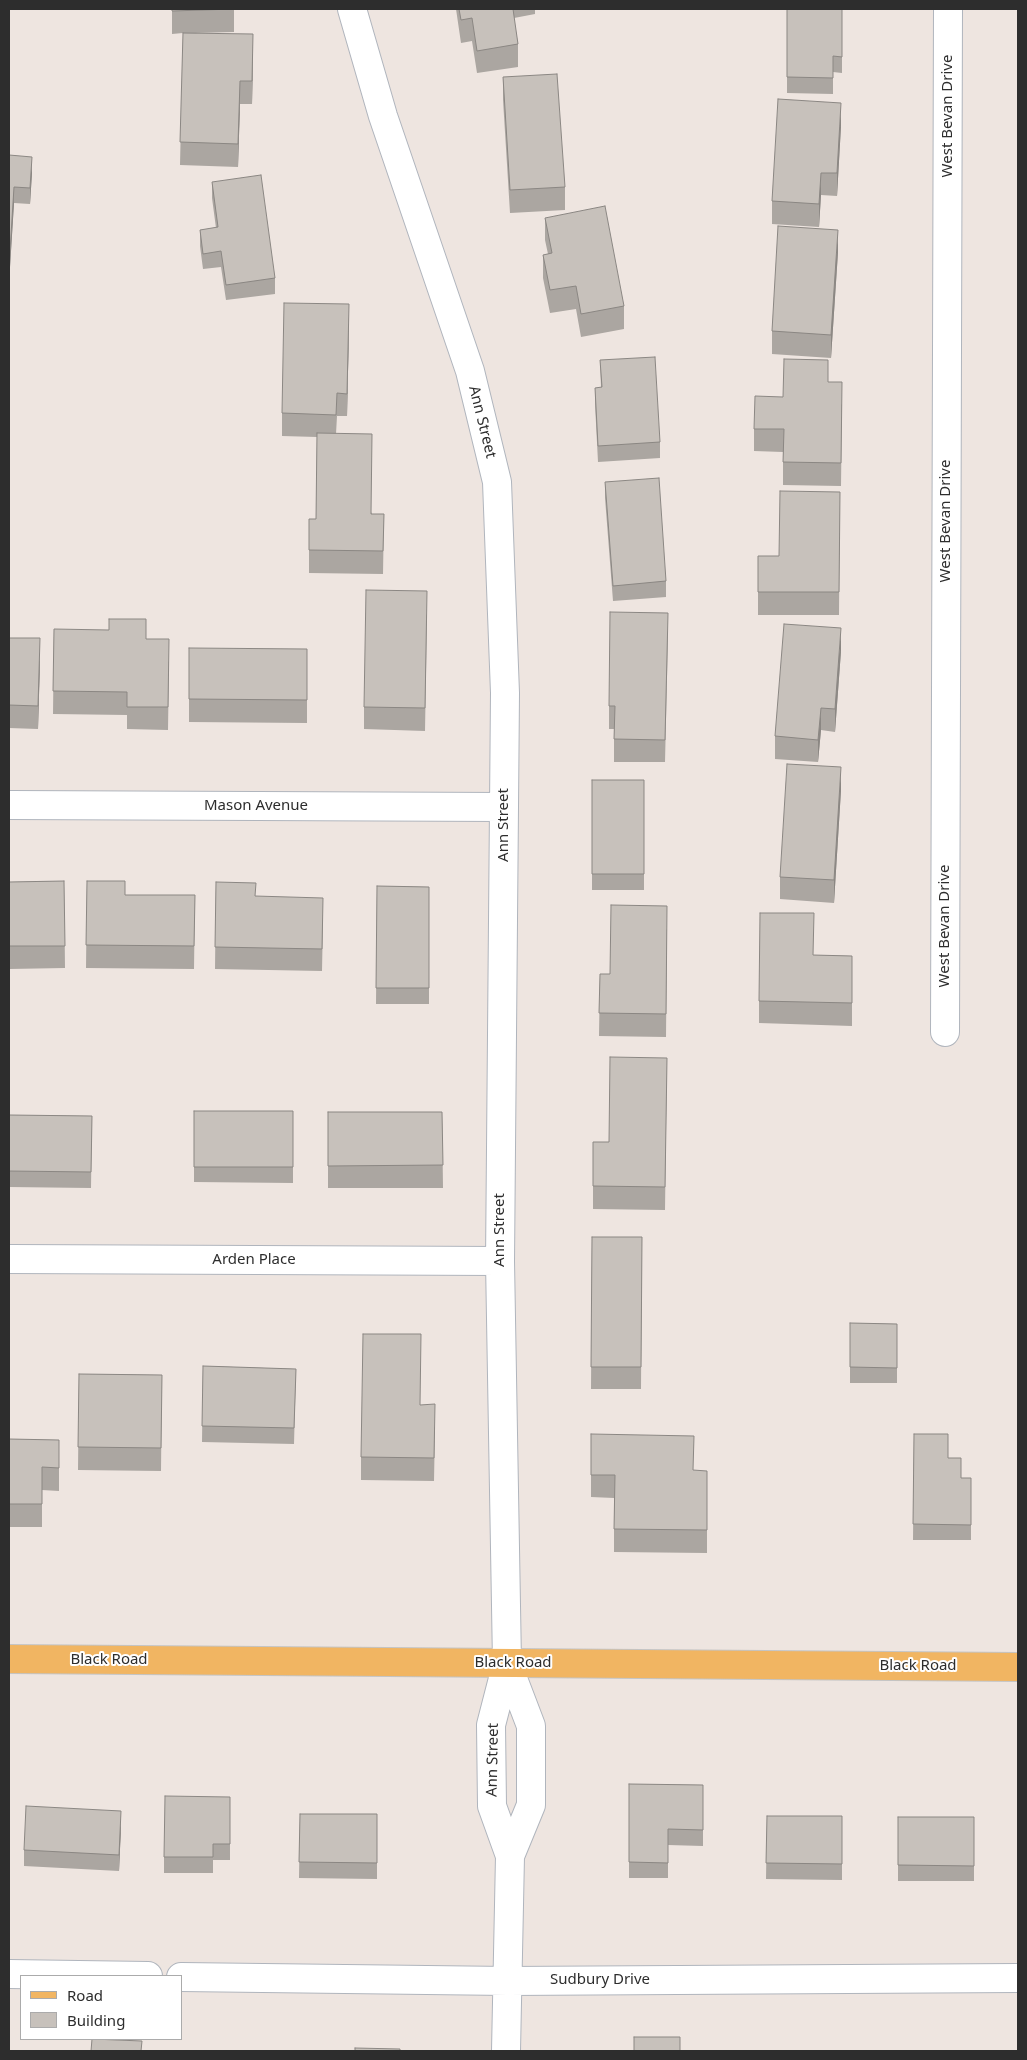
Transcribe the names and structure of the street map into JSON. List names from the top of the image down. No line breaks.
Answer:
{"streets":{"main road":["Black Road"],"street":["West Bevan Drive","Ann Street","Mason Avenue","Arden Place","Sudbury Drive"]},"crossings":[["Ann Street","Mason Avenue"],["Ann Street","Arden Place"],["Ann Street","Black Road"],["Ann Street","Sudbury Drive"]],"legend":["Road","Building"]}
